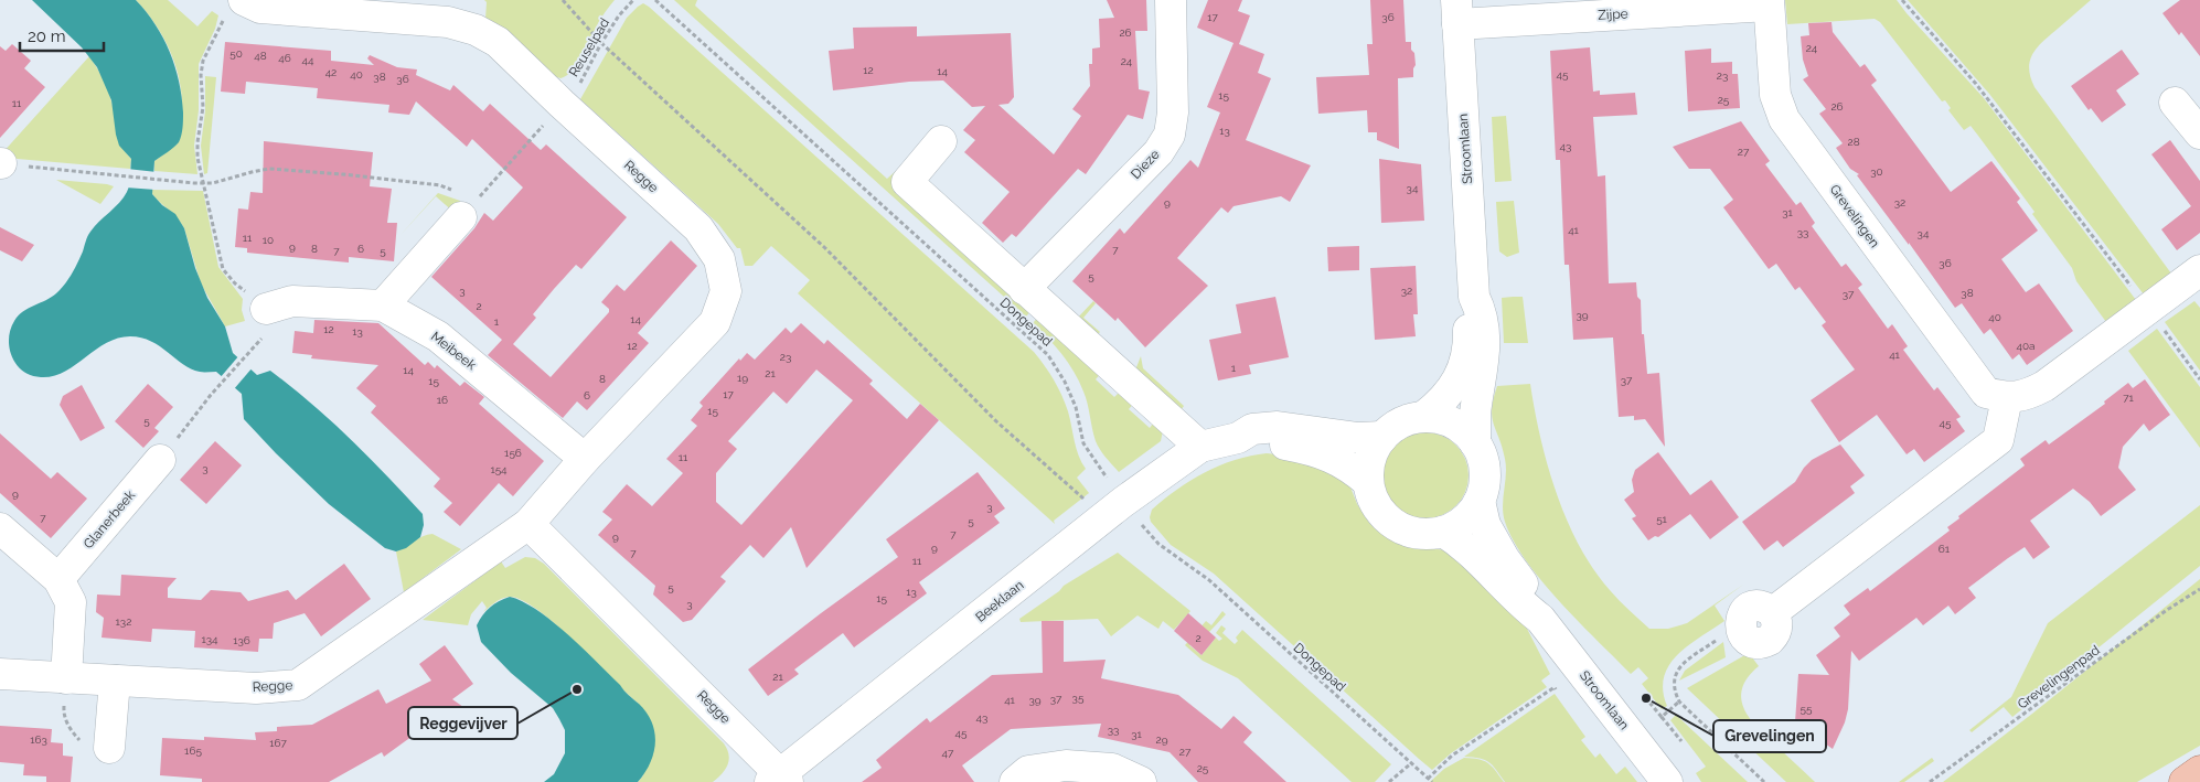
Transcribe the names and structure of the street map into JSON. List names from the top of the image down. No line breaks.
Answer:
{"streets":{"street":["Zijpe","Stroomlaan","Dieze","Regge","Grevelingen","Meibeek","Glanerbeek","Beeklaan"],"path":["Reuselpad","Dongepad","Grevelingenpad"]},"crossings":[["Zijpe","Stroomlaan"],["Zijpe","Grevelingen"],["Reuselpad","Regge"],["Stroomlaan","Beeklaan"],["Regge","Meibeek"],["Regge","Beeklaan"],["Dongepad","Beeklaan"]],"places":["Reggevijver","Grevelingen"],"house_numbers":["17","36","26","24","50","48","46","44","24","12","14","42","40","45","23","38","36","15","25","11","26","13","28","43","27","30","34","9","32","31","41","33","34","11","10","9","8","6","7","7","5","36","5","3","32","38","37","2","39","40","14","1","12","13","12","40a","41","23","1","14","21","19","8","37","15","17","6","71","16","15","5","45","156","11","3","154","9","3","7","51","5","7","9","9","61","7","11","5","13","15","3","132","2","134","136","21","35","37","41","39","55","43","33","45","31","163","29","167","165","27","47","25"],"scale_bar":"20 m"}
